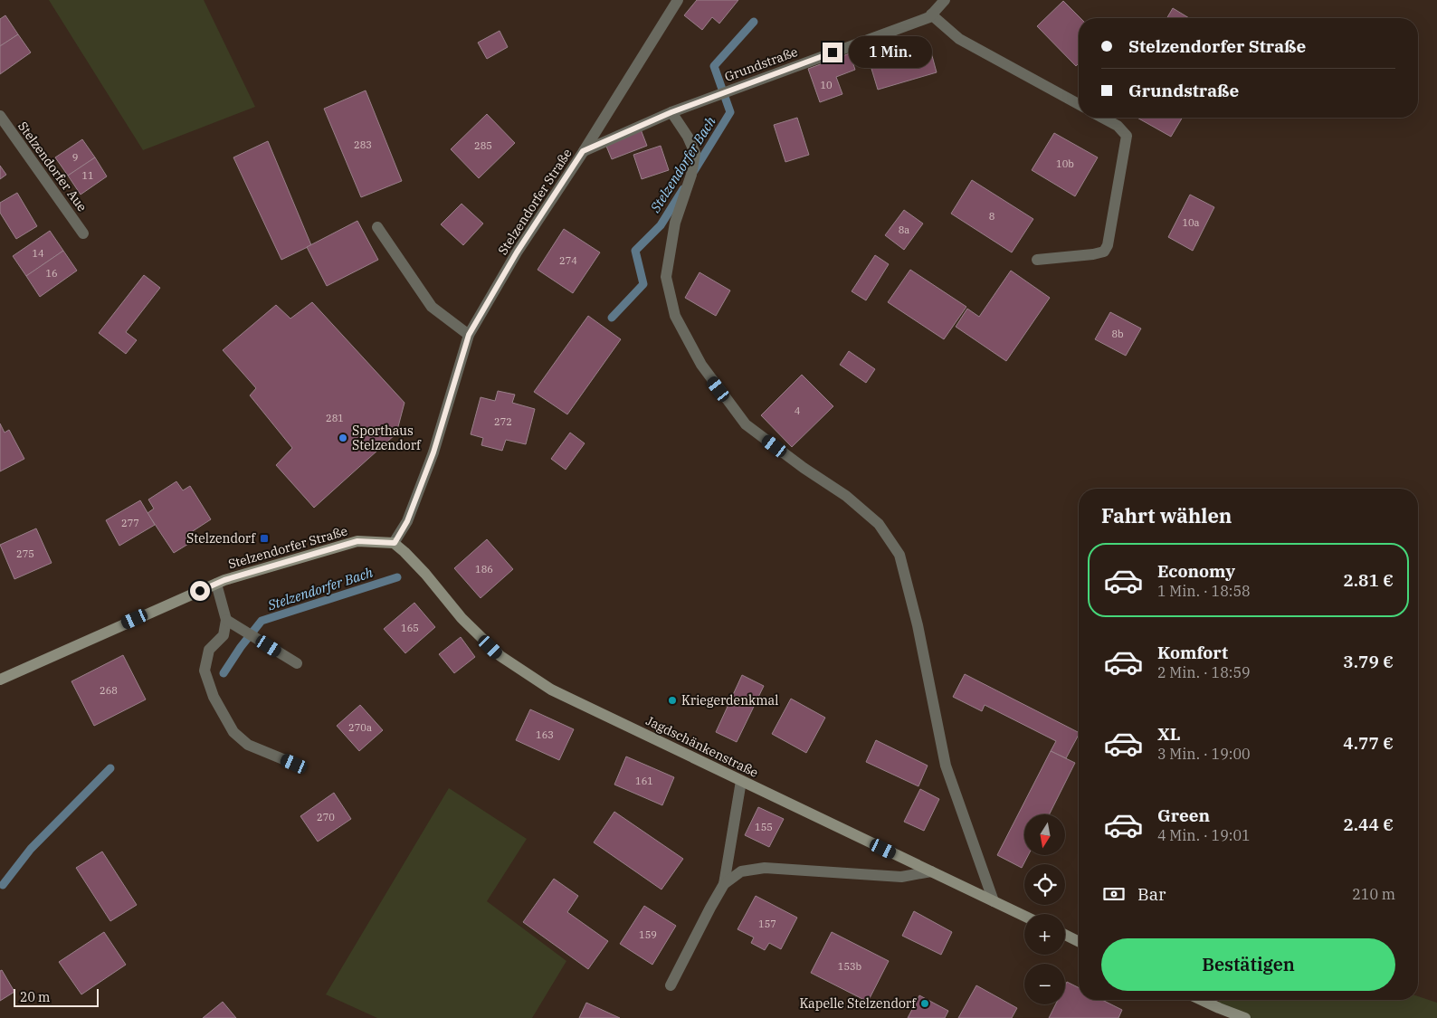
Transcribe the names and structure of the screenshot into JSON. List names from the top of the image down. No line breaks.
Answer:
{"streets":{"main road":["Stelzendorfer Straße","Jagdschänkenstraße"],"street":["Grundstraße","Stelzendorfer Aue"]},"crossings":[["Grundstraße","Stelzendorfer Straße"],["Stelzendorfer Straße","Jagdschänkenstraße"]],"water":["Stelzendorfer Bach"],"places":{"other":["Sporthaus Stelzendorf","Kriegerdenkmal","Kapelle Stelzendorf"],"transit":["Stelzendorf"]},"house_numbers":["10","283","285","9","10b","11","8","10a","8a","14","274","16","8b","4","281","272","277","275","186","165","268","270a","163","161","270","155","157","159","153b"],"scale_bar":"20 m","north":"bottom","page":{"banner":["Stelzendorfer Straße","Grundstraße"],"bubble":"1 Min.","heading":"Fahrt wählen","list":[{"name":"Economy","note":"1 Min. · 18:58","value":"2.81 €"},{"name":"Komfort","note":"2 Min. · 18:59","value":"3.79 €"},{"name":"XL","note":"3 Min. · 19:00","value":"4.77 €"},{"name":"Green","note":"4 Min. · 19:01","value":"2.44 €"}],"map_buttons":["+","−"],"pay":["Bar","210 m"],"buttons":"Bestätigen","scale":"20 m"}}
